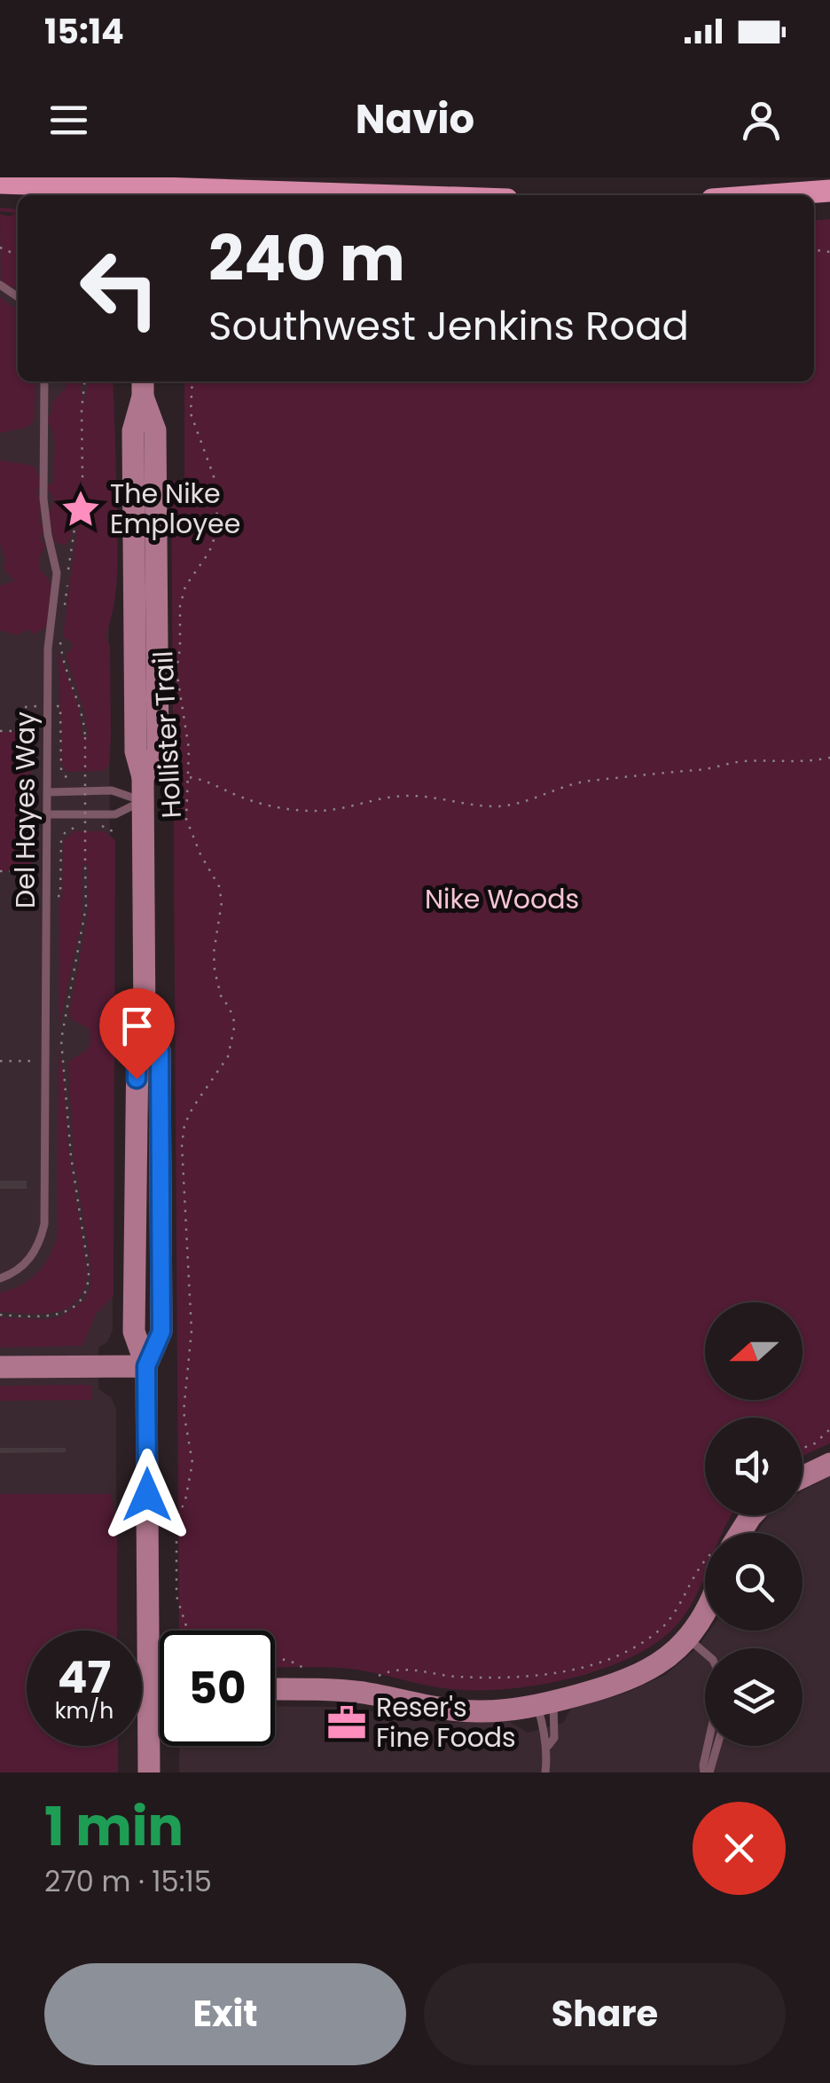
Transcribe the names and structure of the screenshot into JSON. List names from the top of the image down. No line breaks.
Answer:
{"streets":{"lane":["Del Hayes Way"],"path":["Hollister Trail"]},"parks":["Nike Woods"],"places":{"place":["The Nike Employee"],"office":["Reser's Fine Foods"]},"north":"left","page":{"status":"15:14","header":"Navio","turn":["240 m","Southwest Jenkins Road"],"speed":"47 km/h","limit":"50","heading":["1 min","270 m · 15:15"],"buttons":["Exit","Share"]}}
